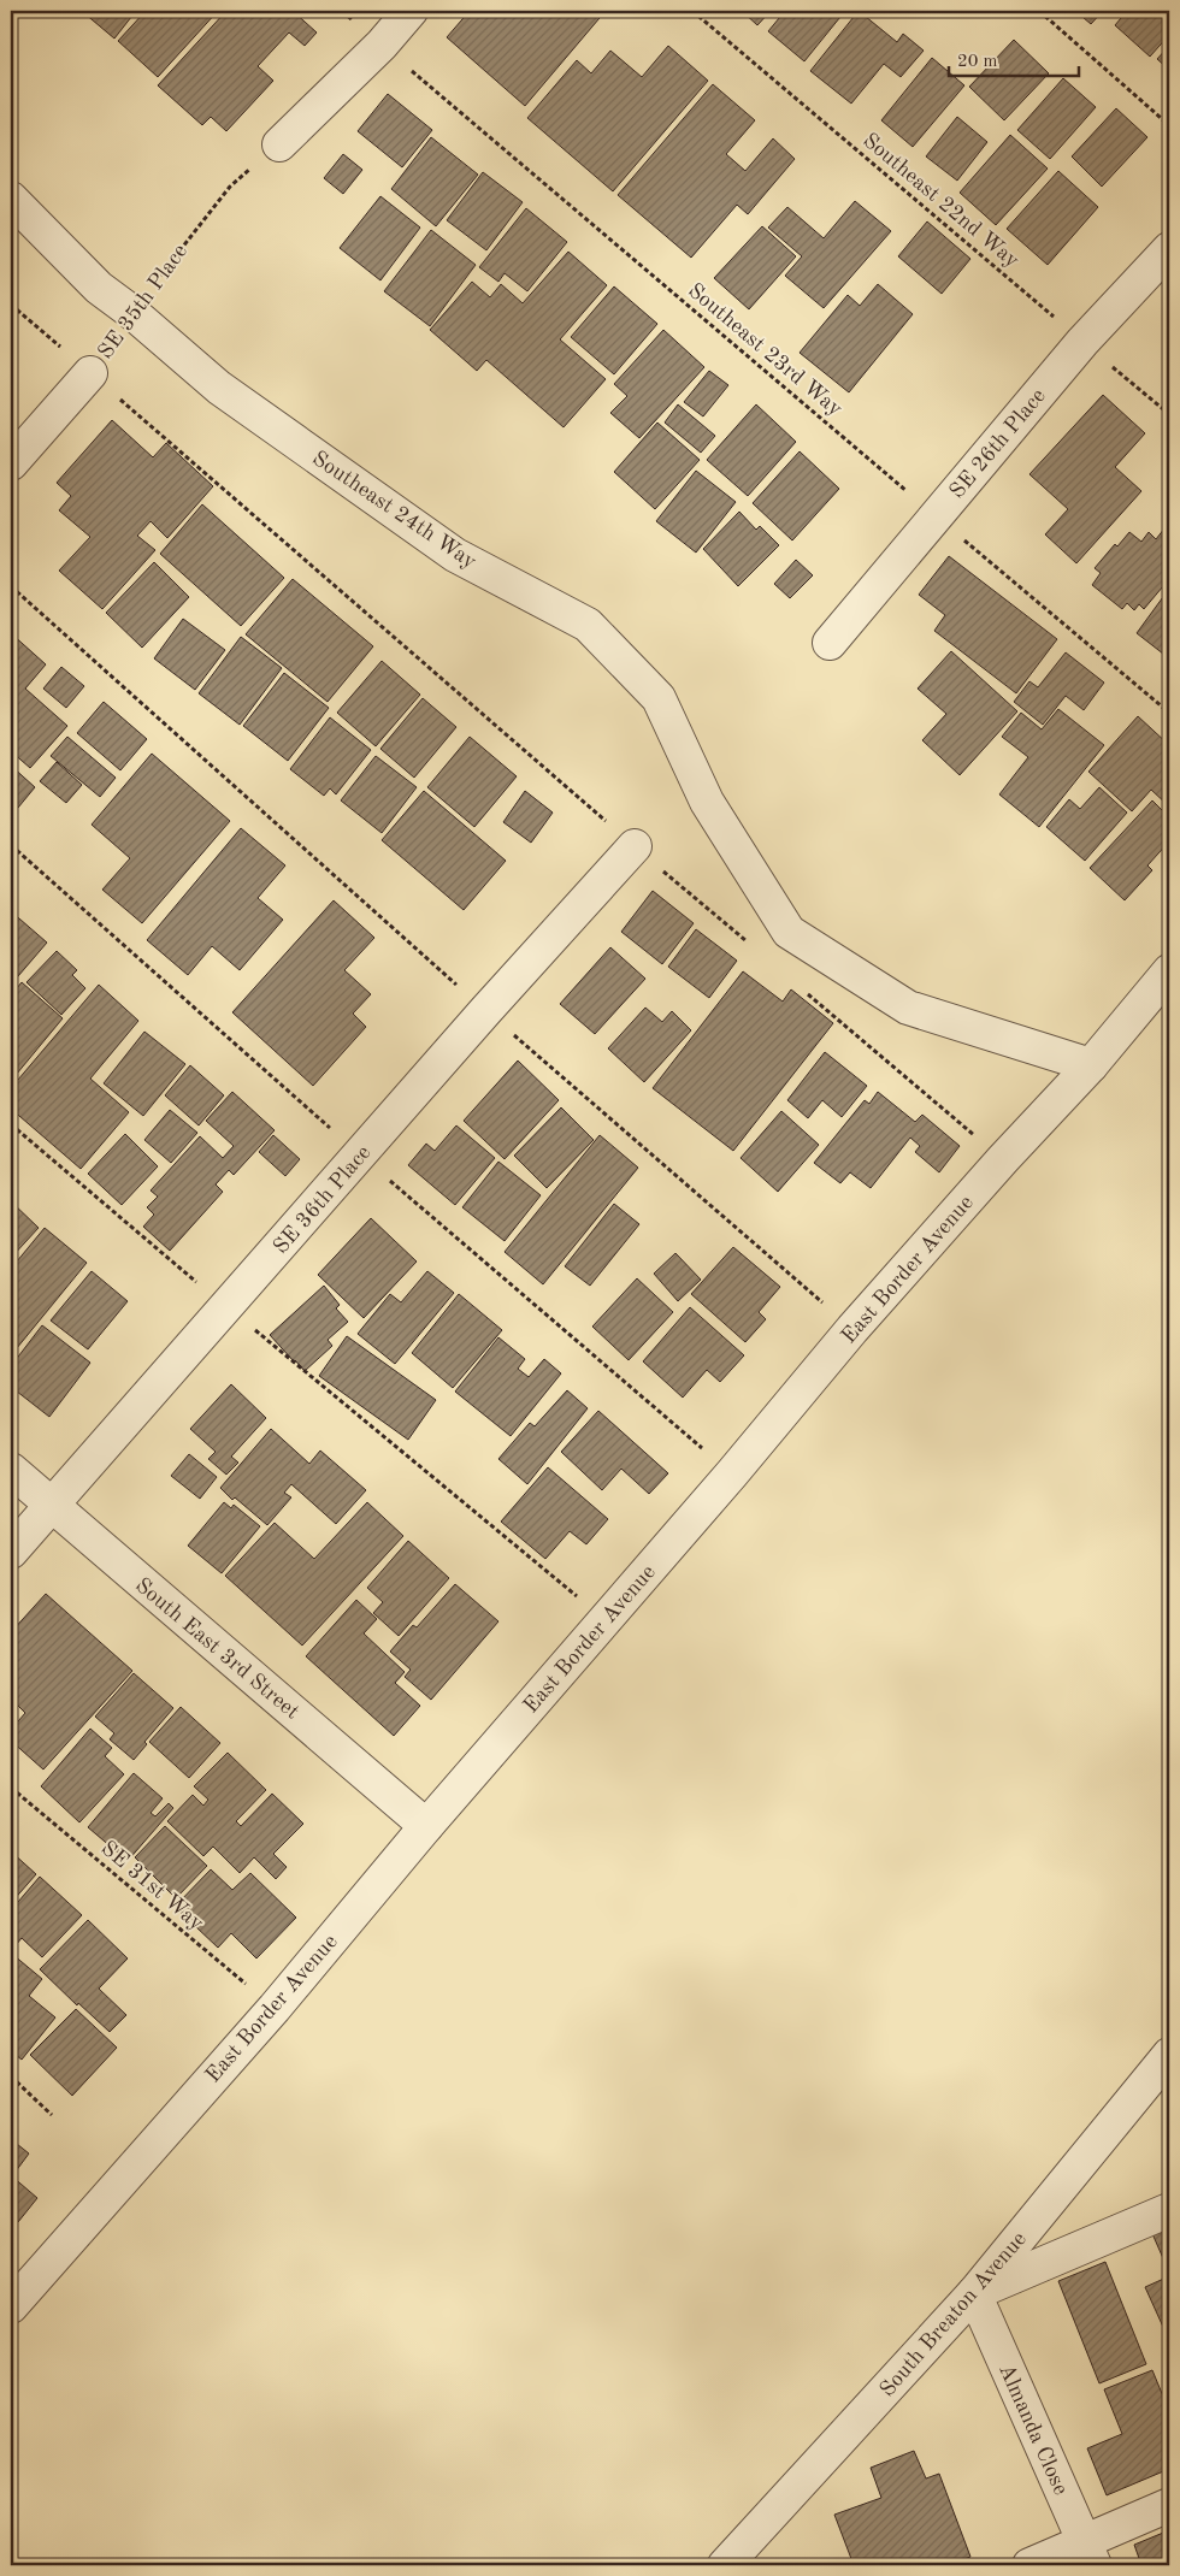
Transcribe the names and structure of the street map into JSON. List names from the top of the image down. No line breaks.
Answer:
{"streets":{"street":["SE 35th Place","SE 26th Place","Southeast 24th Way","SE 36th Place","East Border Avenue","South East 3rd Street","South Breaton Avenue","Almanda Close"],"path":["Southeast 22nd Way","Southeast 23rd Way","SE 31st Way"]},"crossings":[["Southeast 22nd Way","SE 26th Place"],["SE 35th Place","Southeast 24th Way"],["Southeast 23rd Way","SE 26th Place"],["Southeast 24th Way","East Border Avenue"],["SE 36th Place","South East 3rd Street"],["East Border Avenue","South East 3rd Street"],["East Border Avenue","SE 31st Way"],["South Breaton Avenue","Almanda Close"]],"scale_bar":"20 m"}
